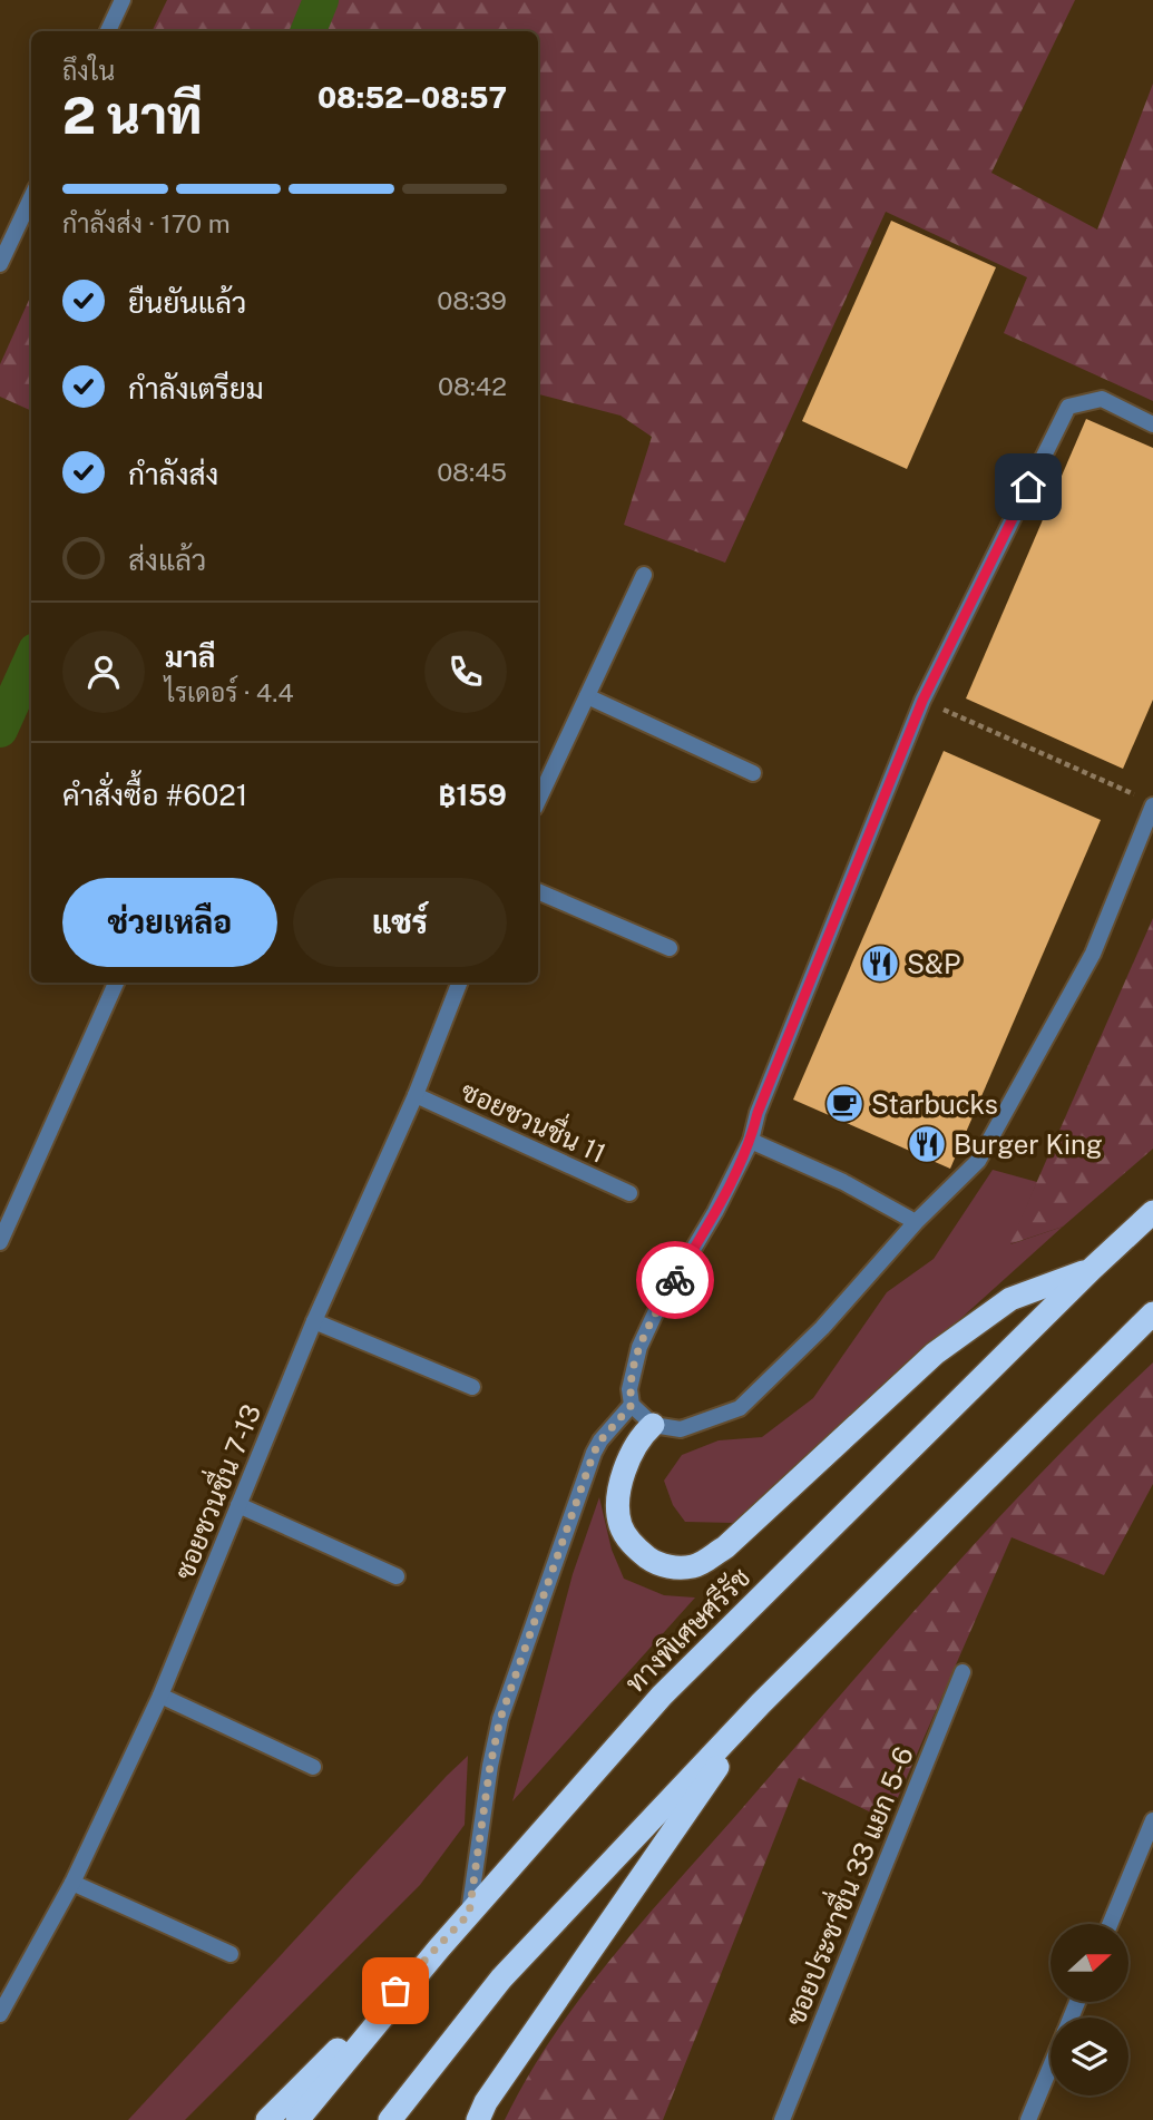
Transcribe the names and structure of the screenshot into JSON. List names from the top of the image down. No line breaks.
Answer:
{"streets":{"highway":["ทางพิเศษศรีรัช"],"street":["ซอยชวนชื่น 11","ซอยชวนชื่น 7-13","ซอยประชาชื่น 33 แยก 5-6"]},"crossings":[["ซอยชวนชื่น 11","ซอยชวนชื่น 7-13"]],"places":{"restaurant":["S&P","Burger King"],"cafe":["Starbucks"]},"north":"right","page":{"heading":["2 นาที","ถึงใน","08:52–08:57"],"panel":["มาลี","ไรเดอร์ · 4.4","คำสั่งซื้อ #6021","฿159"],"bar":"กำลังส่ง · 170 m","list":[["ยืนยันแล้ว","08:39"],["กำลังเตรียม","08:42"],["กำลังส่ง","08:45"],"ส่งแล้ว"],"buttons":["ช่วยเหลือ","แชร์"]}}
